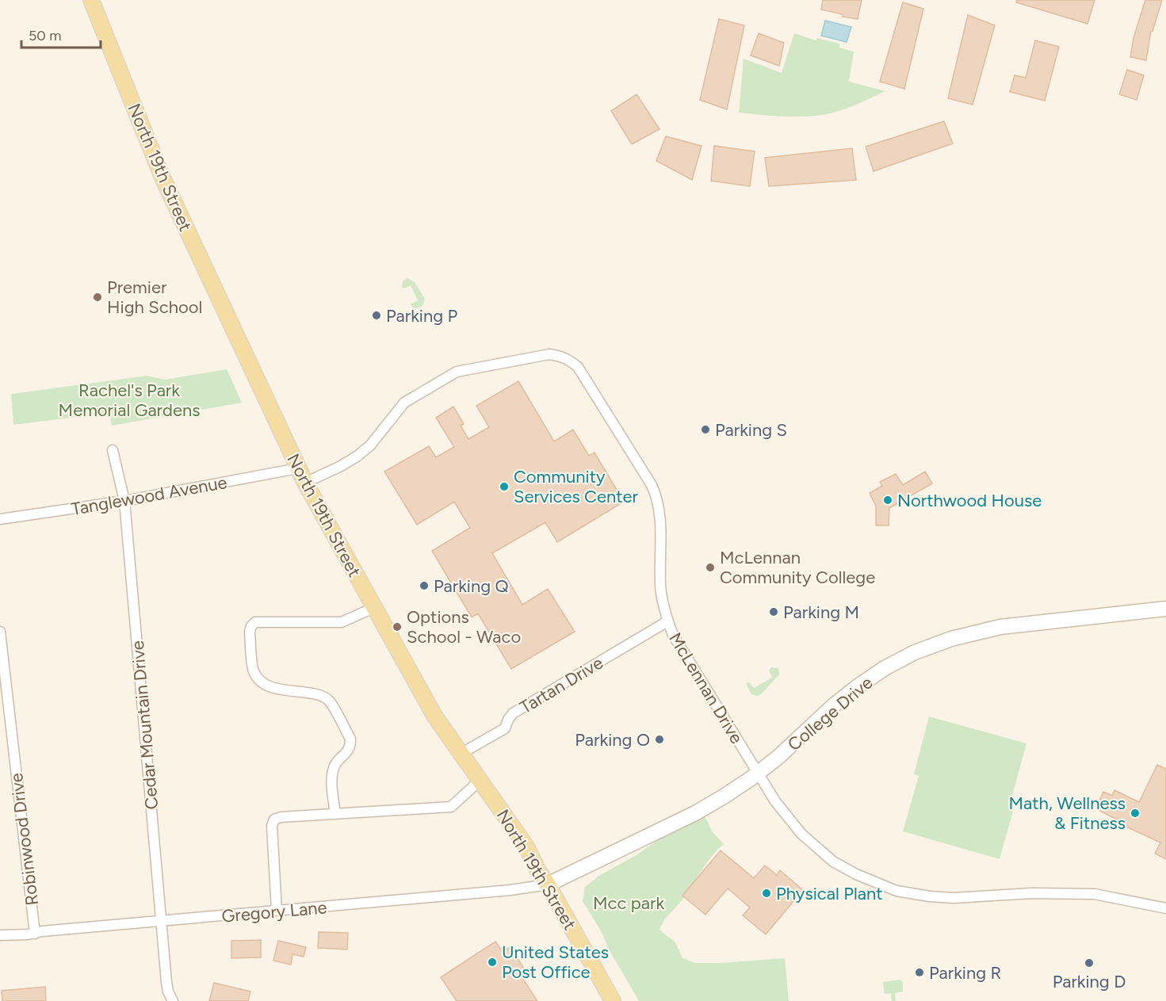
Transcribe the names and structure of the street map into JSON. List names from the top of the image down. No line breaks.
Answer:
{"streets":{"main road":["North 19th Street"],"street":["Tanglewood Avenue","Tartan Drive","McLennan Drive","College Drive","Cedar Mountain Drive","Robinwood Drive","Gregory Lane"]},"crossings":[["North 19th Street","Tanglewood Avenue"],["North 19th Street","Tartan Drive"],["North 19th Street","McLennan Drive"],["North 19th Street","College Drive"],["North 19th Street","Gregory Lane"],["Tanglewood Avenue","Cedar Mountain Drive"],["Tartan Drive","McLennan Drive"],["McLennan Drive","College Drive"],["College Drive","Gregory Lane"],["Cedar Mountain Drive","Gregory Lane"],["Robinwood Drive","Gregory Lane"]],"parks":["Rachel's Park Memorial Gardens","Mcc park"],"places":["Premier High School","Parking P","Parking S","Community Services Center","Northwood House","McLennan Community College","Parking Q","Parking M","Options School - Waco","Parking O","Math, Wellness & Fitness","Physical Plant","United States Post Office","Parking D","Parking R"],"scale_bar":"50 m"}
